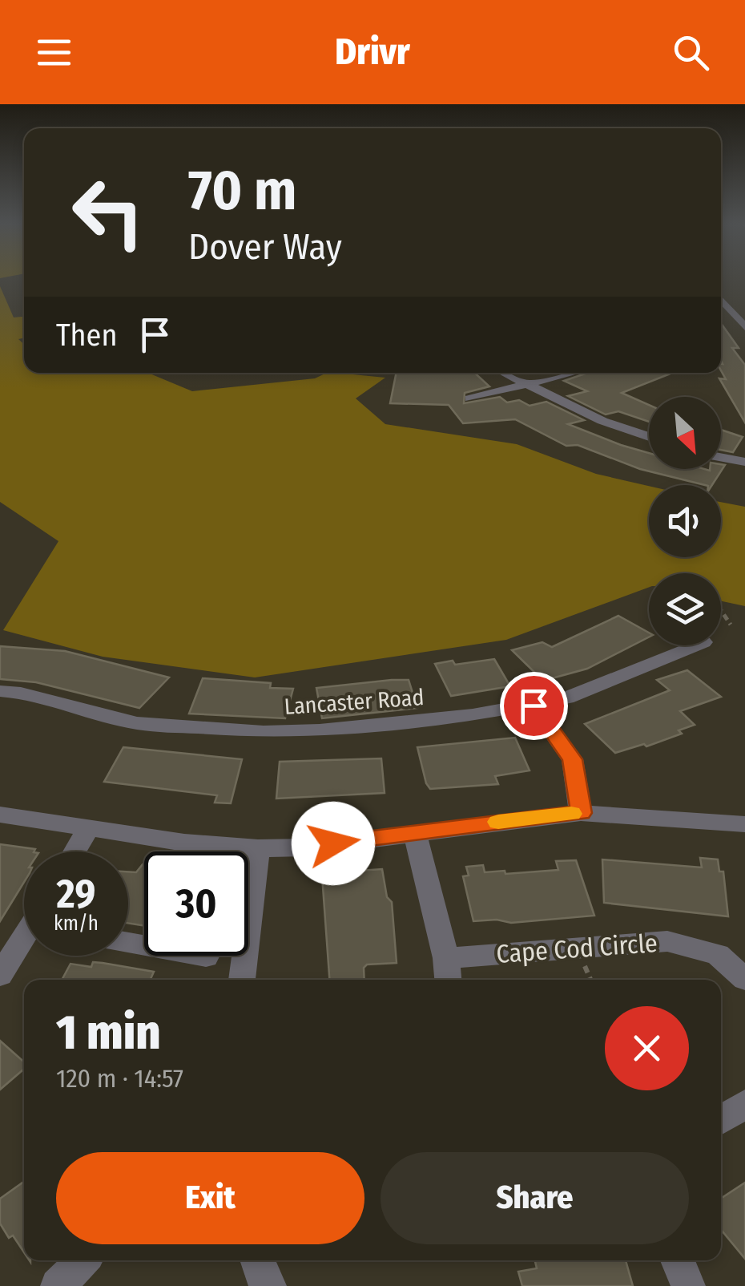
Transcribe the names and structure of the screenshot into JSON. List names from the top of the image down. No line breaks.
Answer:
{"streets":{"street":["Lancaster Road","Cape Cod Circle"]},"north":"bottom right","page":{"header":"Drivr","turn":["70 m","Dover Way"],"then":"Then","speed":"29 km/h","limit":"30","heading":["1 min","120 m · 14:57"],"buttons":["Exit","Share"]}}
